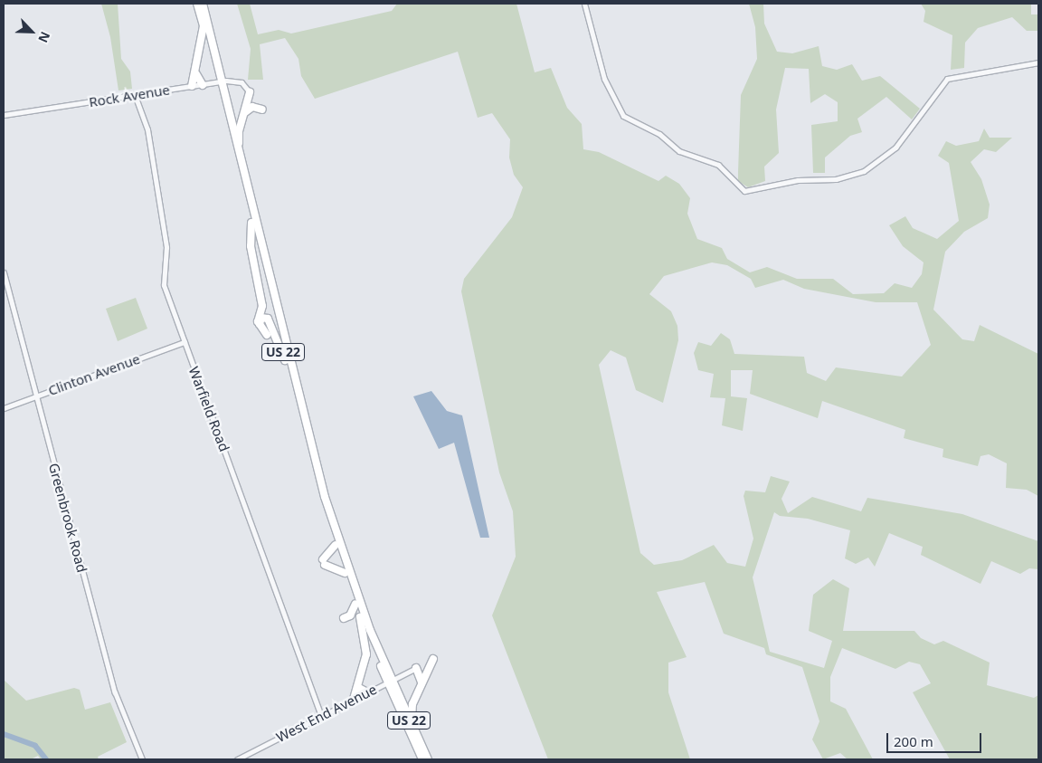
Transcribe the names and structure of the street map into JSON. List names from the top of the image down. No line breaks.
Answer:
{"streets":{"highway":["US 22"],"street":["Rock Avenue","Clinton Avenue","Warfield Road","Greenbrook Road","West End Avenue"]},"crossings":[["Rock Avenue","US 22"],["Rock Avenue","Warfield Road"],["US 22","West End Avenue"],["Clinton Avenue","Warfield Road"],["Clinton Avenue","Greenbrook Road"],["Warfield Road","West End Avenue"]],"scale_bar":"200 m","north":"bottom right"}
